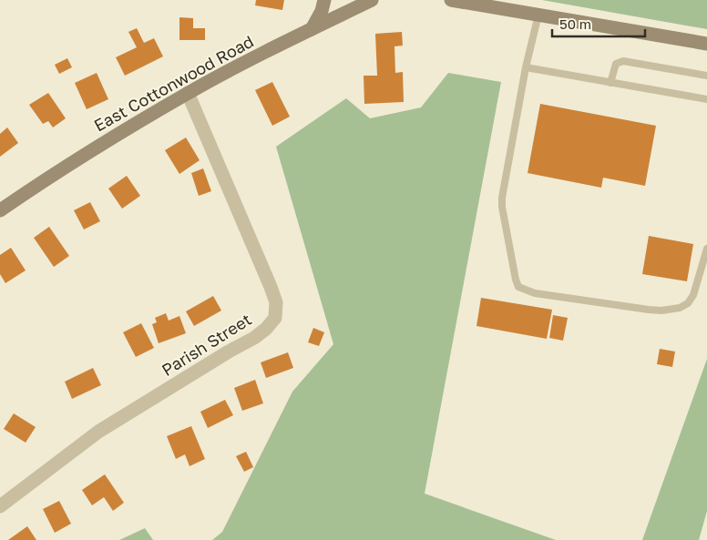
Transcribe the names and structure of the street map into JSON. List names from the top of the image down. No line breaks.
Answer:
{"streets":{"main road":["East Cottonwood Road"],"street":["Parish Street"]},"crossings":[["East Cottonwood Road","Parish Street"]],"scale_bar":"50 m"}
